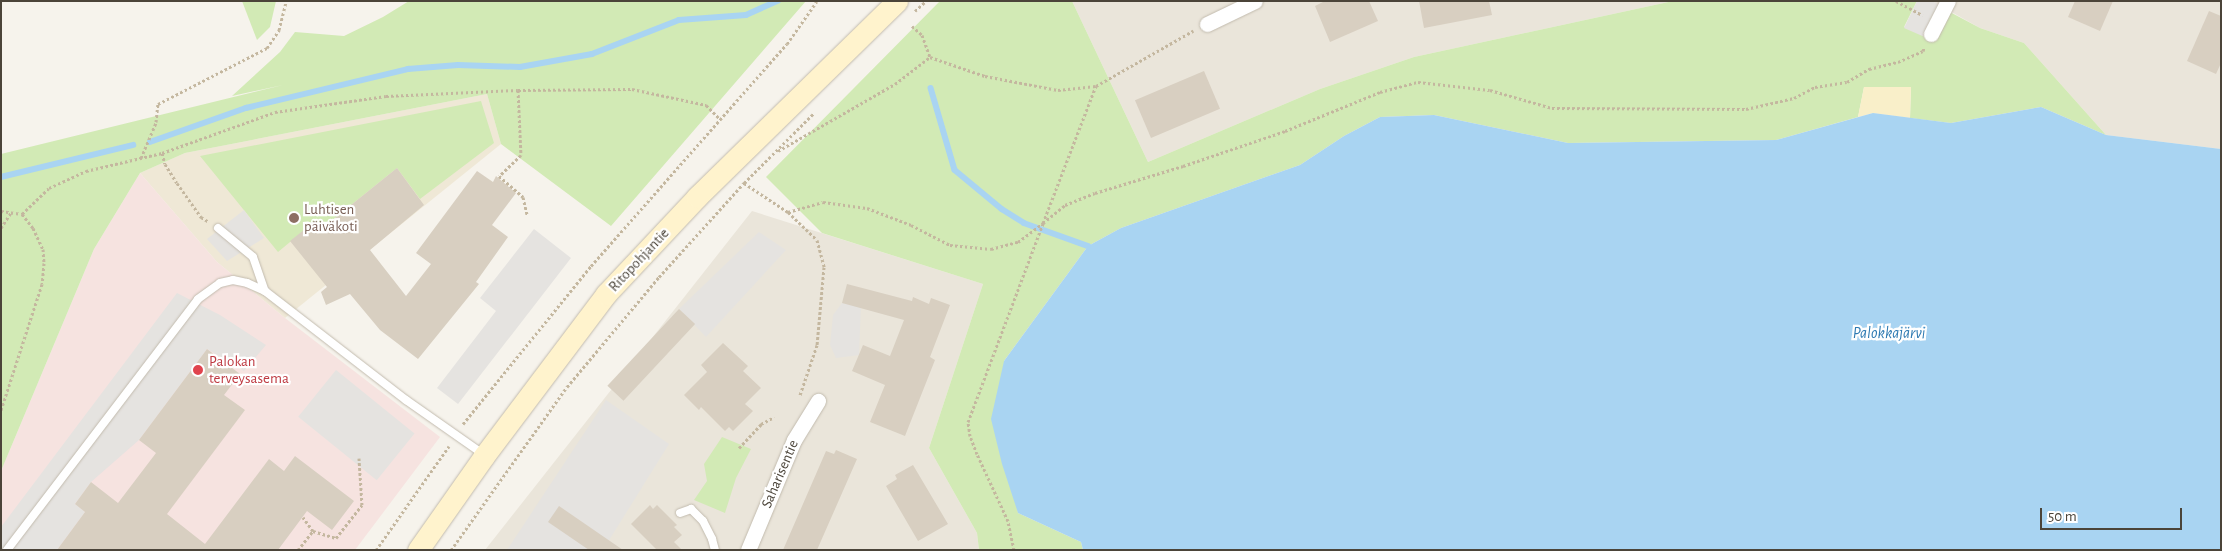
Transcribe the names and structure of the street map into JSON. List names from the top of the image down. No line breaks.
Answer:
{"streets":{"main road":["Ritopohjantie"],"street":["Saharisentie"]},"water":["Palokkajärvi"],"places":["Luhtisen päiväkoti","Palokan terveysasema"],"scale_bar":"50 m"}
